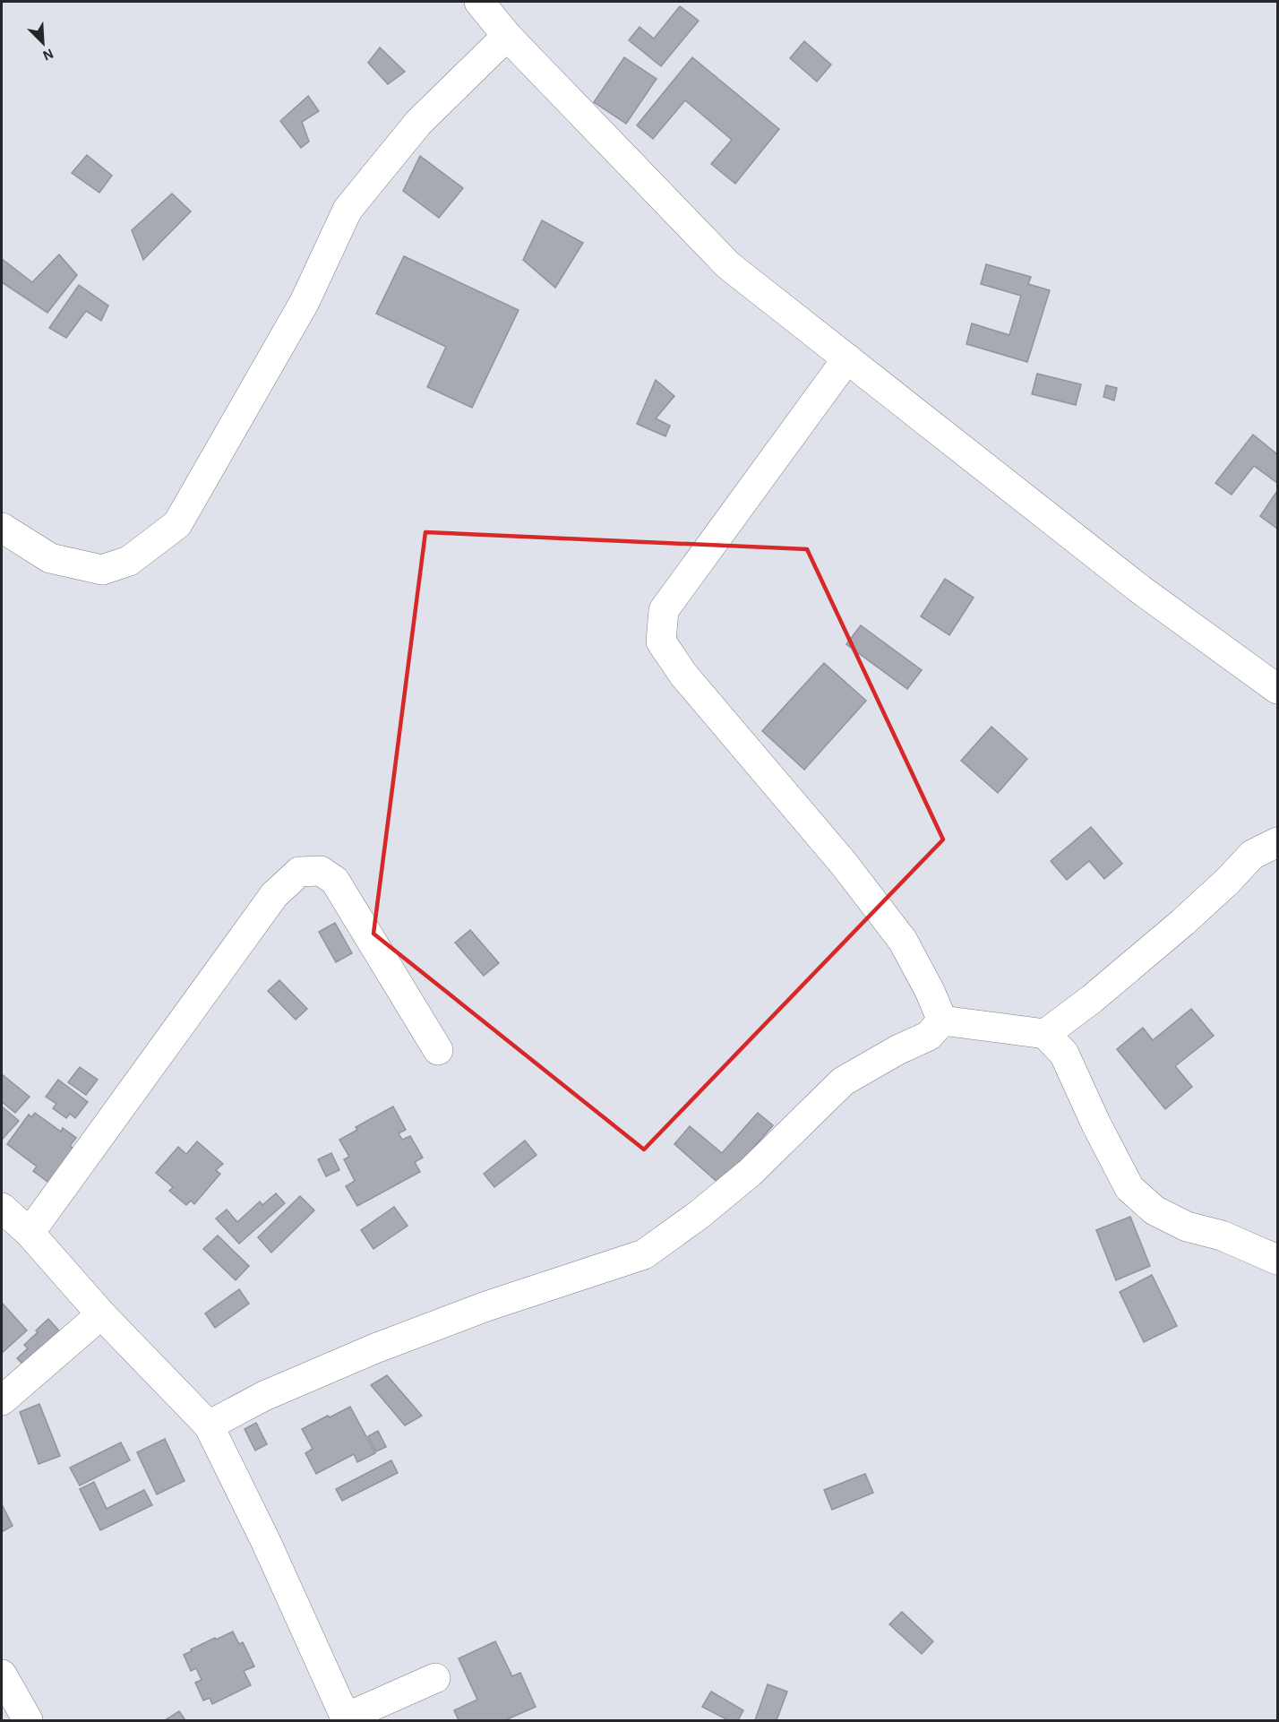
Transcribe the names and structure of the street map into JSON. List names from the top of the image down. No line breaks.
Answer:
{"north":"bottom right"}
